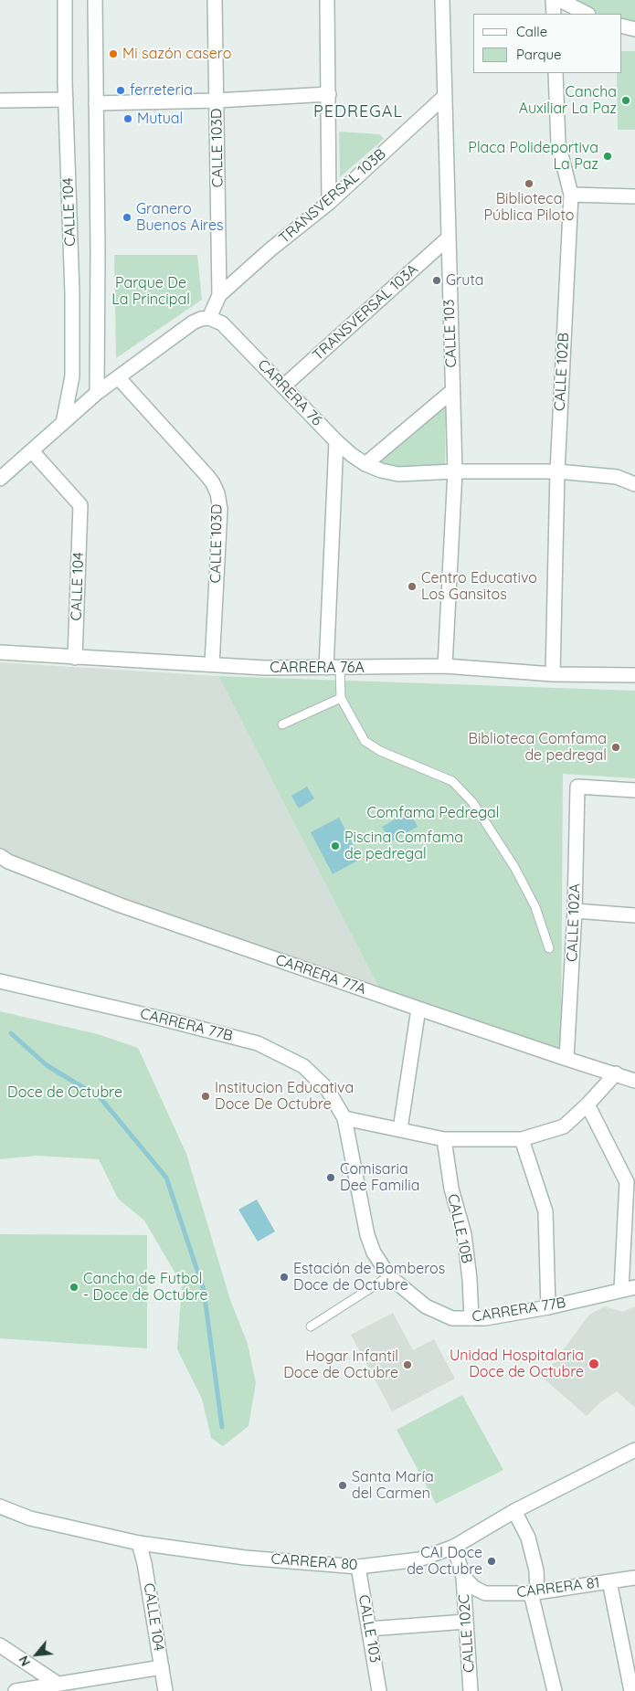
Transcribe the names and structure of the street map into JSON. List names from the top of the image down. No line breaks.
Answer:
{"streets":{"street":["CALLE 103D","TRANSVERSAL 103B","CALLE 104","TRANSVERSAL 103A","CALLE 103","CALLE 102B","CARRERA 76","CARRERA 76A","CALLE 102A","CARRERA 77A","CARRERA 77B","CALLE 10B","CARRERA 80","CARRERA 81","CALLE 102C"]},"crossings":[["CALLE 103D","TRANSVERSAL 103B"],["CALLE 103D","CARRERA 76A"],["TRANSVERSAL 103B","CALLE 103"],["CALLE 104","CARRERA 76A"],["CALLE 104","CARRERA 80"],["TRANSVERSAL 103A","CALLE 103"],["TRANSVERSAL 103A","CARRERA 76"],["CALLE 103","CARRERA 76"],["CALLE 103","CARRERA 76A"],["CALLE 103","CARRERA 80"],["CALLE 102B","CARRERA 76"],["CALLE 102B","CARRERA 76A"],["CALLE 102A","CARRERA 77A"],["CARRERA 77B","CALLE 10B"],["CARRERA 81","CALLE 102C"]],"districts":["PEDREGAL"],"parks":["Parque De La Principal","Comfama Pedregal","Doce de Octubre"],"places":["Mi sazón casero","ferreteria","Cancha Auxiliar La Paz","Mutual","Placa Polideportiva La Paz","Biblioteca Pública Piloto","Granero Buenos Aires","Gruta","Centro Educativo Los Gansitos","Biblioteca Comfama de pedregal","Piscina Comfama de pedregal","Institucion Educativa Doce De Octubre","Comisaria Dee Familia","Estación de Bomberos Doce de Octubre","Cancha de Futbol - Doce de Octubre","Unidad Hospitalaria Doce de Octubre","Hogar Infantil Doce de Octubre","Santa María del Carmen","CAI Doce de Octubre"],"legend":["Calle","Parque"],"north":"bottom left"}
